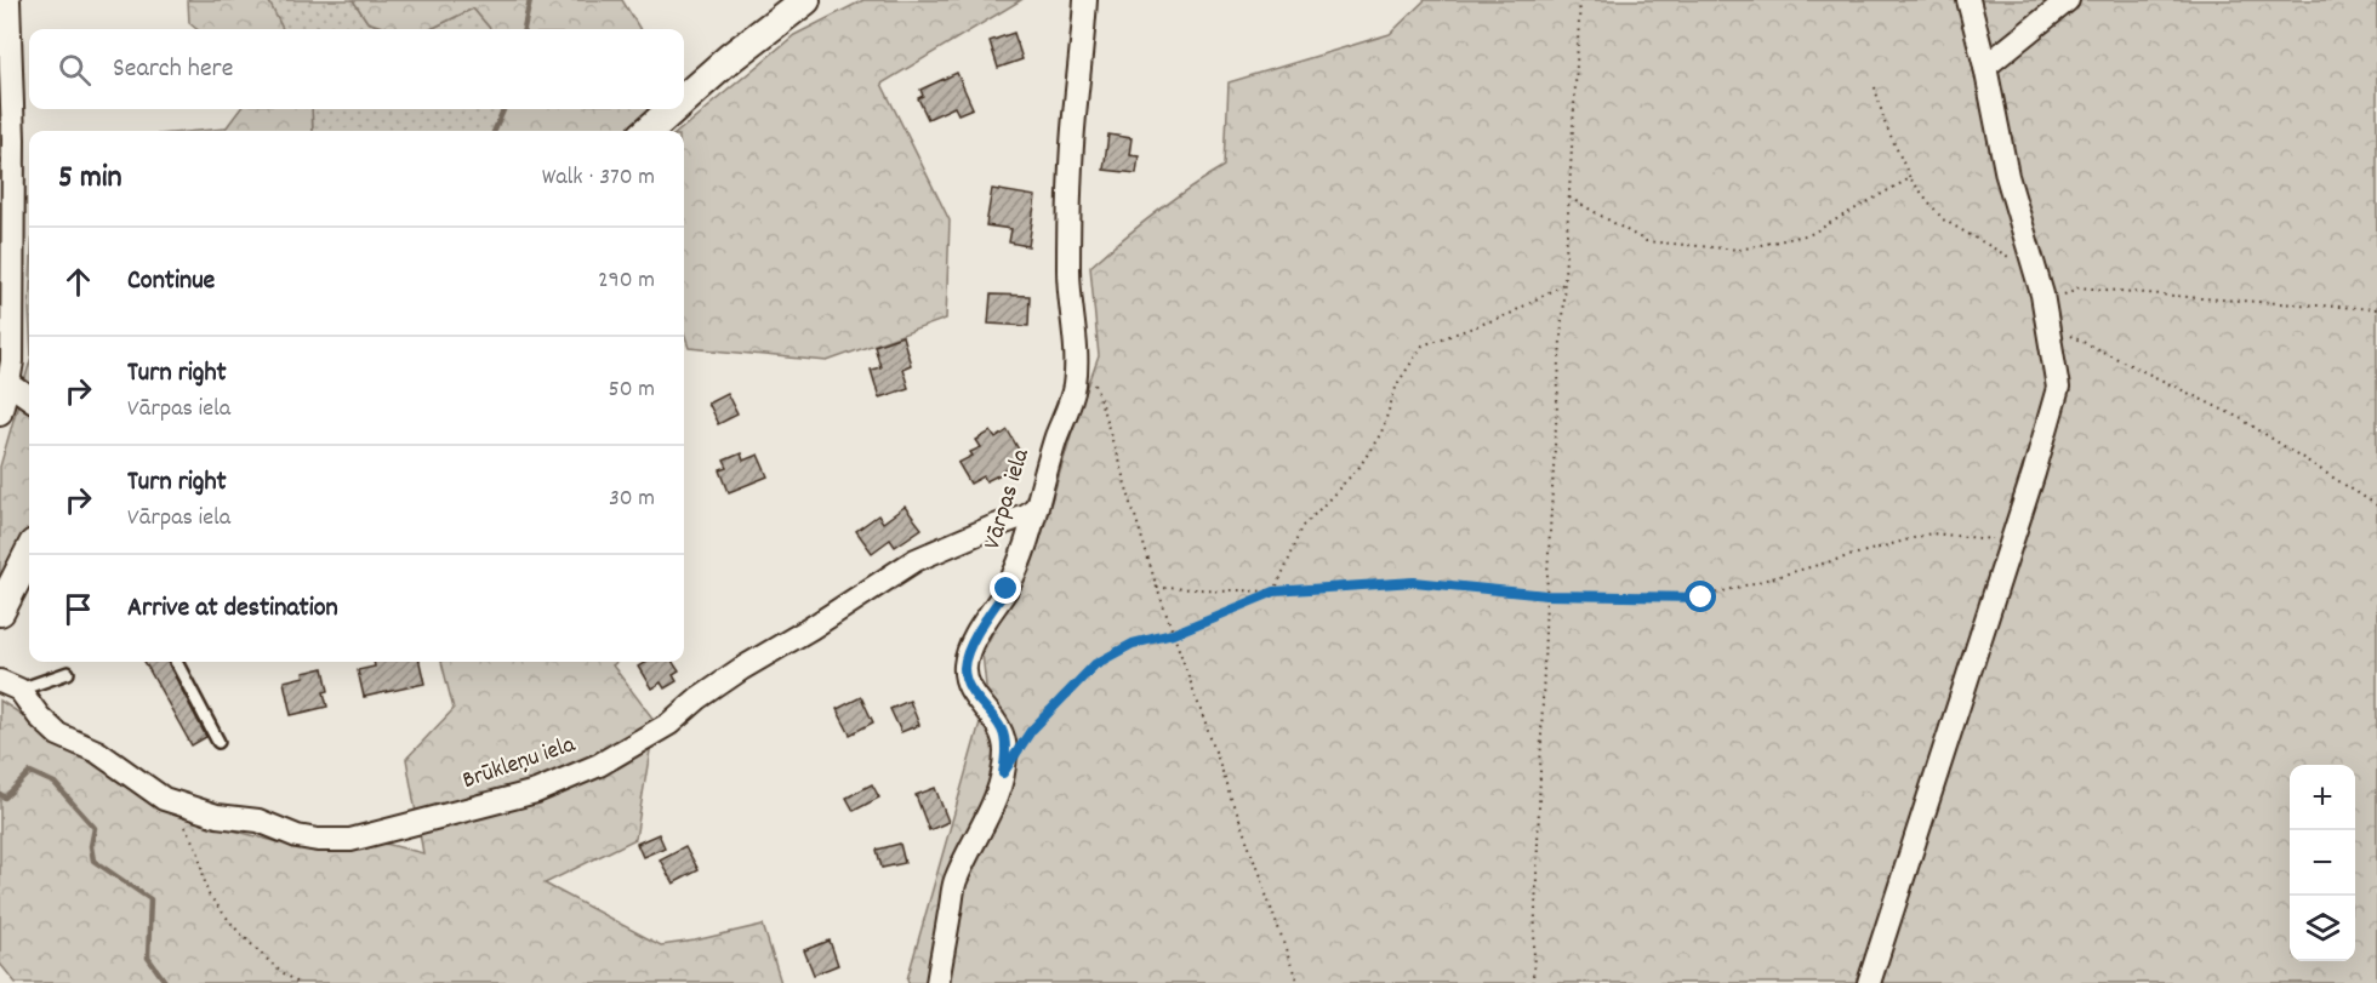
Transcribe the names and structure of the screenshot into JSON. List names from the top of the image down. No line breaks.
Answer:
{"streets":{"street":["Vārpas iela","Brūkleņu iela"]},"crossings":[["Vārpas iela","Brūkleņu iela"]],"page":{"search":"Search here","heading":["5 min","Walk · 370 m"],"list":[["Continue","290 m"],["Turn right","Vārpas iela","50 m"],["Turn right","Vārpas iela","30 m"],"Arrive at destination"],"map_buttons":["+","−"]}}
